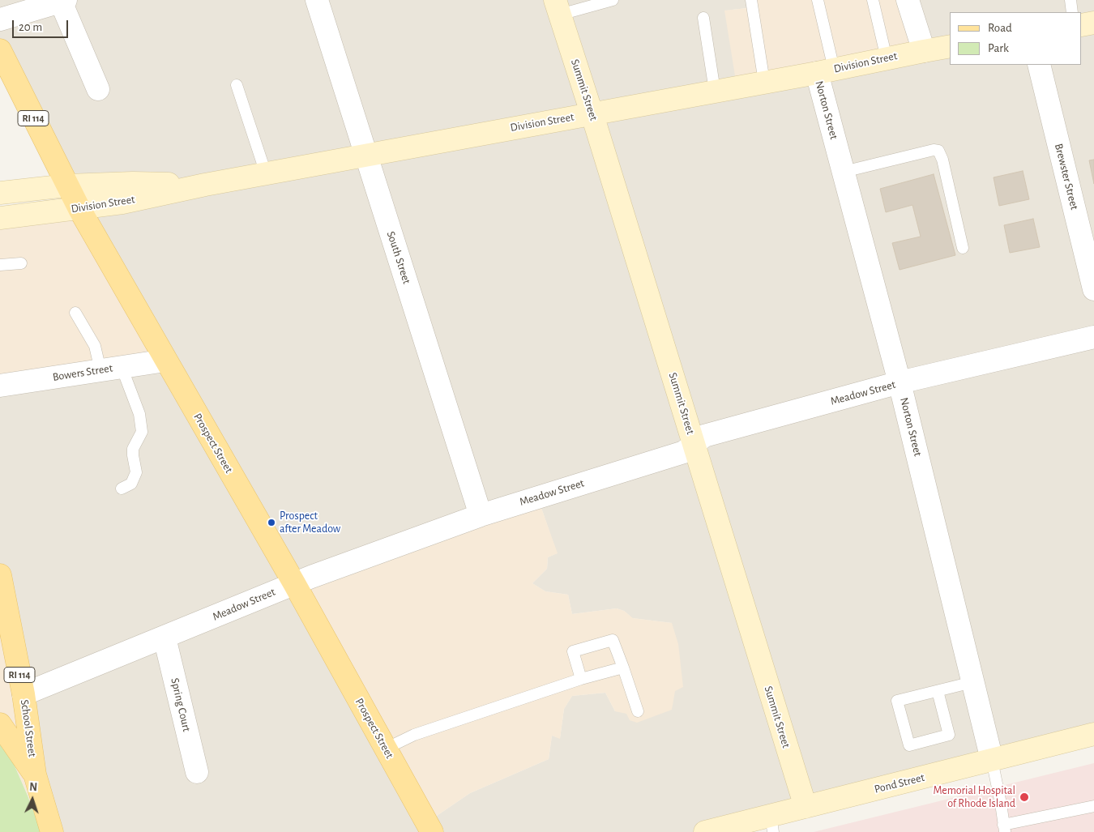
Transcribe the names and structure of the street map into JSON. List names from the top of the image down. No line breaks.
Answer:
{"streets":{"main road":["Division Street","Summit Street","RI 114","Prospect Street","School Street","Pond Street"],"street":["Norton Street","Brewster Street","South Street","Bowers Street","Meadow Street","Spring Court"]},"crossings":[["Division Street","Summit Street"],["Division Street","Norton Street"],["Division Street","South Street"],["Division Street","Prospect Street"],["Summit Street","Meadow Street"],["Summit Street","Pond Street"],["Norton Street","Meadow Street"],["Norton Street","Pond Street"],["South Street","Meadow Street"],["Bowers Street","Prospect Street"],["Meadow Street","Prospect Street"],["Meadow Street","Spring Court"],["Meadow Street","School Street"]],"places":["Prospect after Meadow","Memorial Hospital of Rhode Island"],"legend":["Road","Park"],"scale_bar":"20 m","north":"top"}
